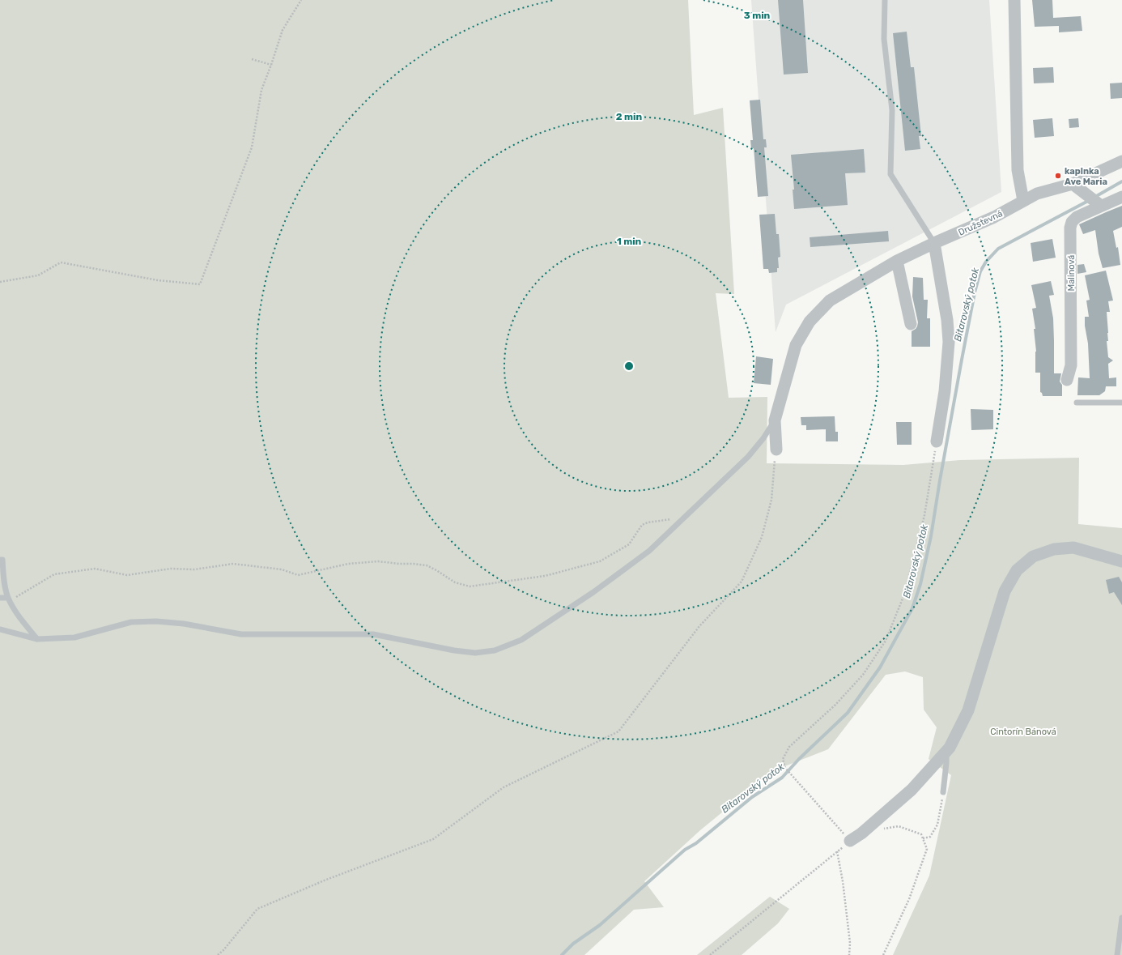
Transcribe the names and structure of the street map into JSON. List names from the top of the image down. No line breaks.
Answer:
{"streets":{"street":["Družstevná","Malinová"]},"water":["Bitarovský potok"],"parks":["Cintorín Bánová"],"places":["kaplnka Ave Maria"],"rings":["3 min","2 min","1 min"]}
